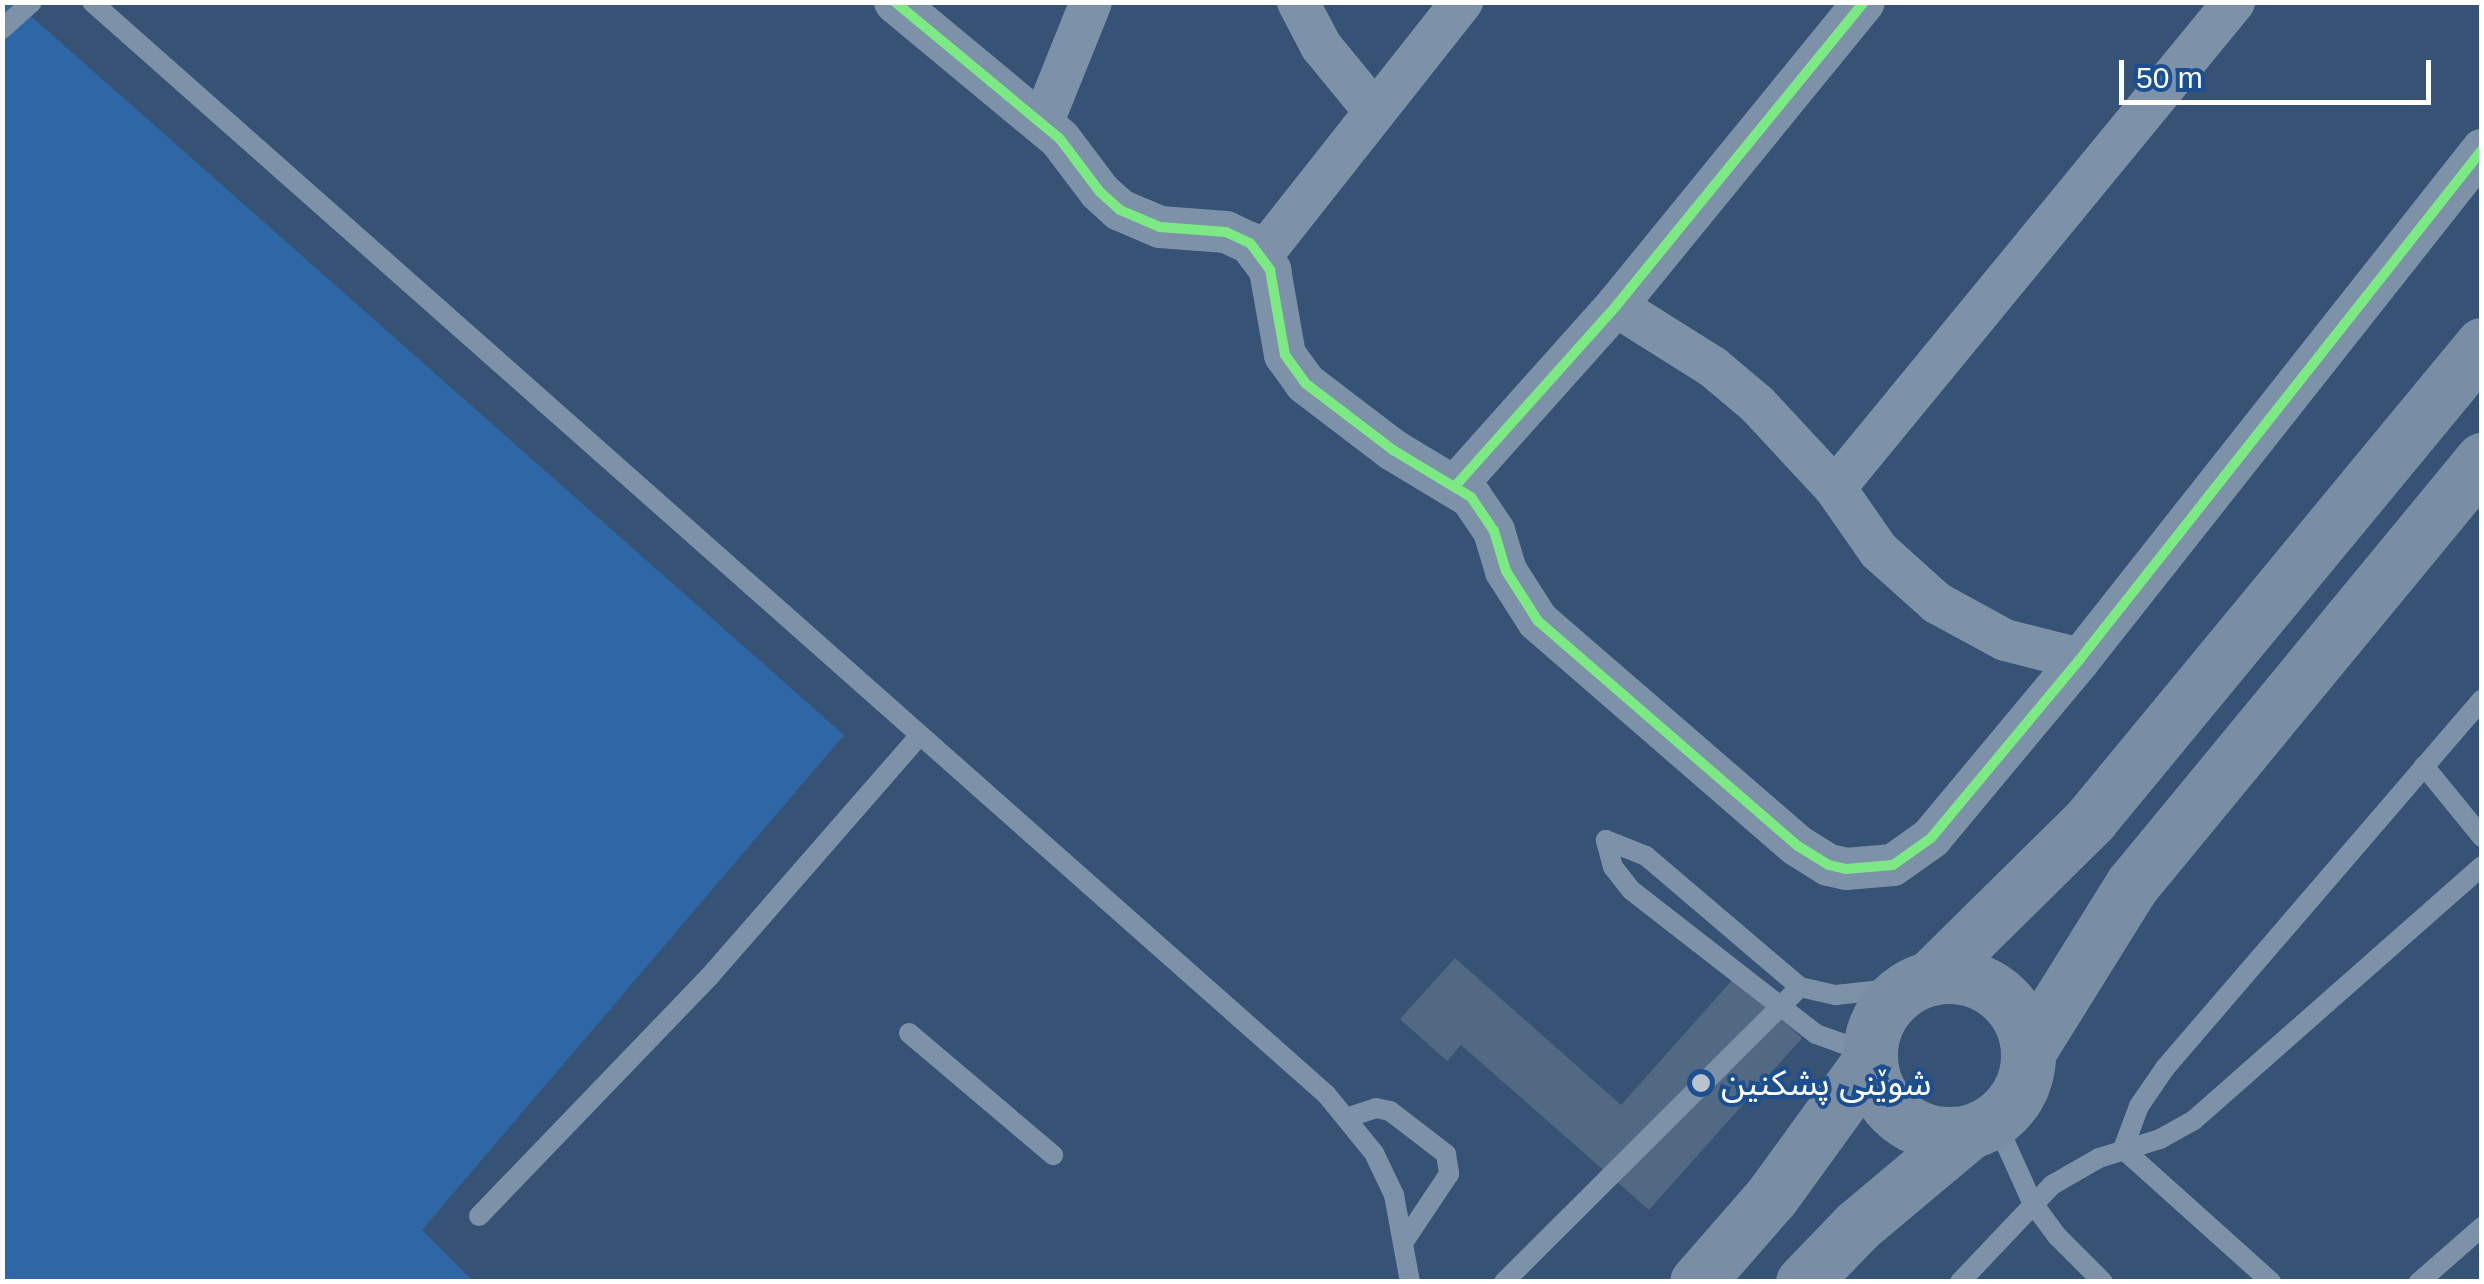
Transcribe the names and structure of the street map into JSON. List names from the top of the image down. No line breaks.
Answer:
{"places":["شوێنی پشکنین"],"scale_bar":"50 m"}
